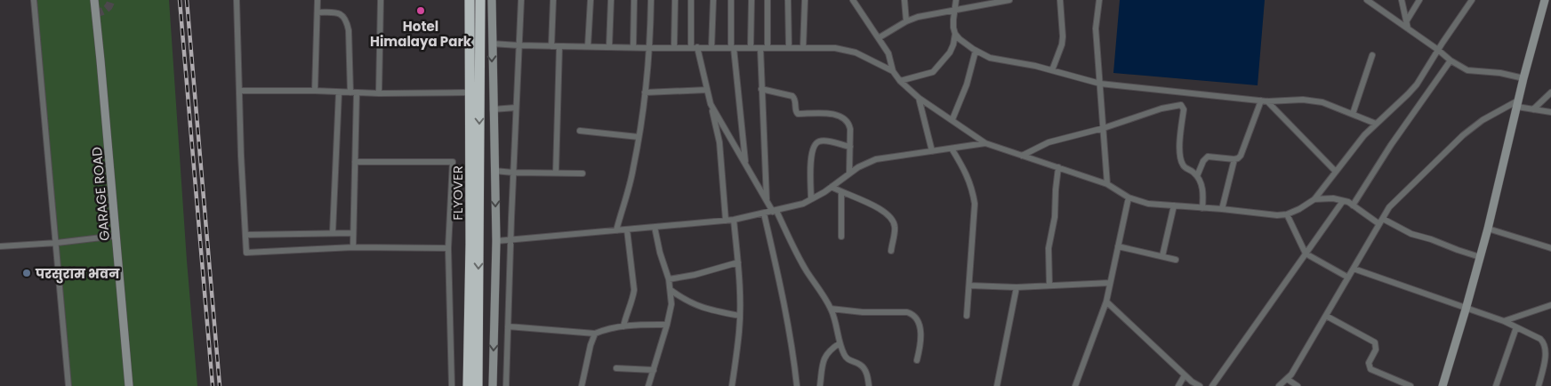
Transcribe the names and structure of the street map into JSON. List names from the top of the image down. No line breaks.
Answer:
{"streets":{"highway":["FLYOVER"],"street":["GARAGE ROAD"]},"places":["Hotel Himalaya Park","परसुराम भवन"]}
